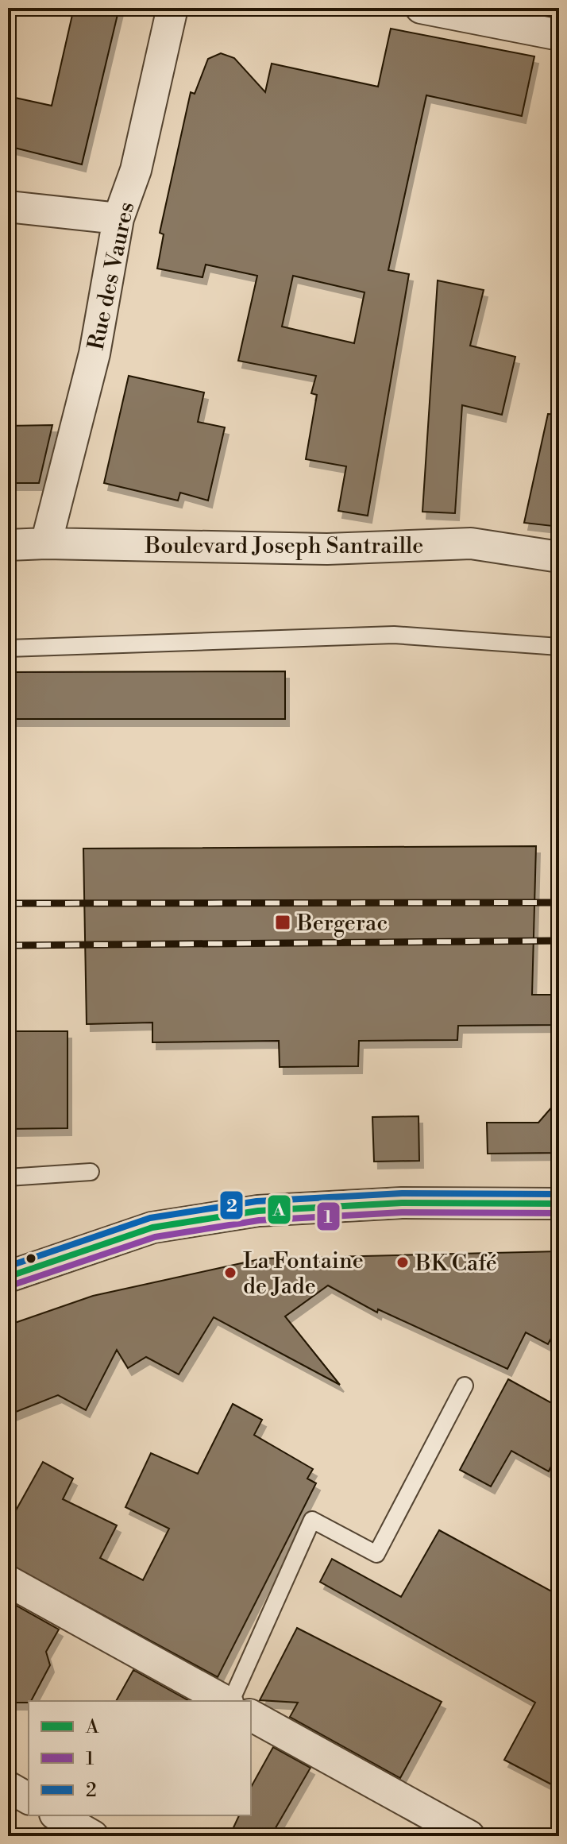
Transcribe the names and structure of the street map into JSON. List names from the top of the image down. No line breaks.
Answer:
{"streets":{"street":["Rue des Vaures","Boulevard Joseph Santraille"]},"crossings":[["Rue des Vaures","Boulevard Joseph Santraille"]],"places":{"transit":["Bergerac"],"other":["BK Café","La Fontaine de Jade"]},"lines":["transit line 2","transit line A","transit line 1"],"legend":["A","1","2"]}
